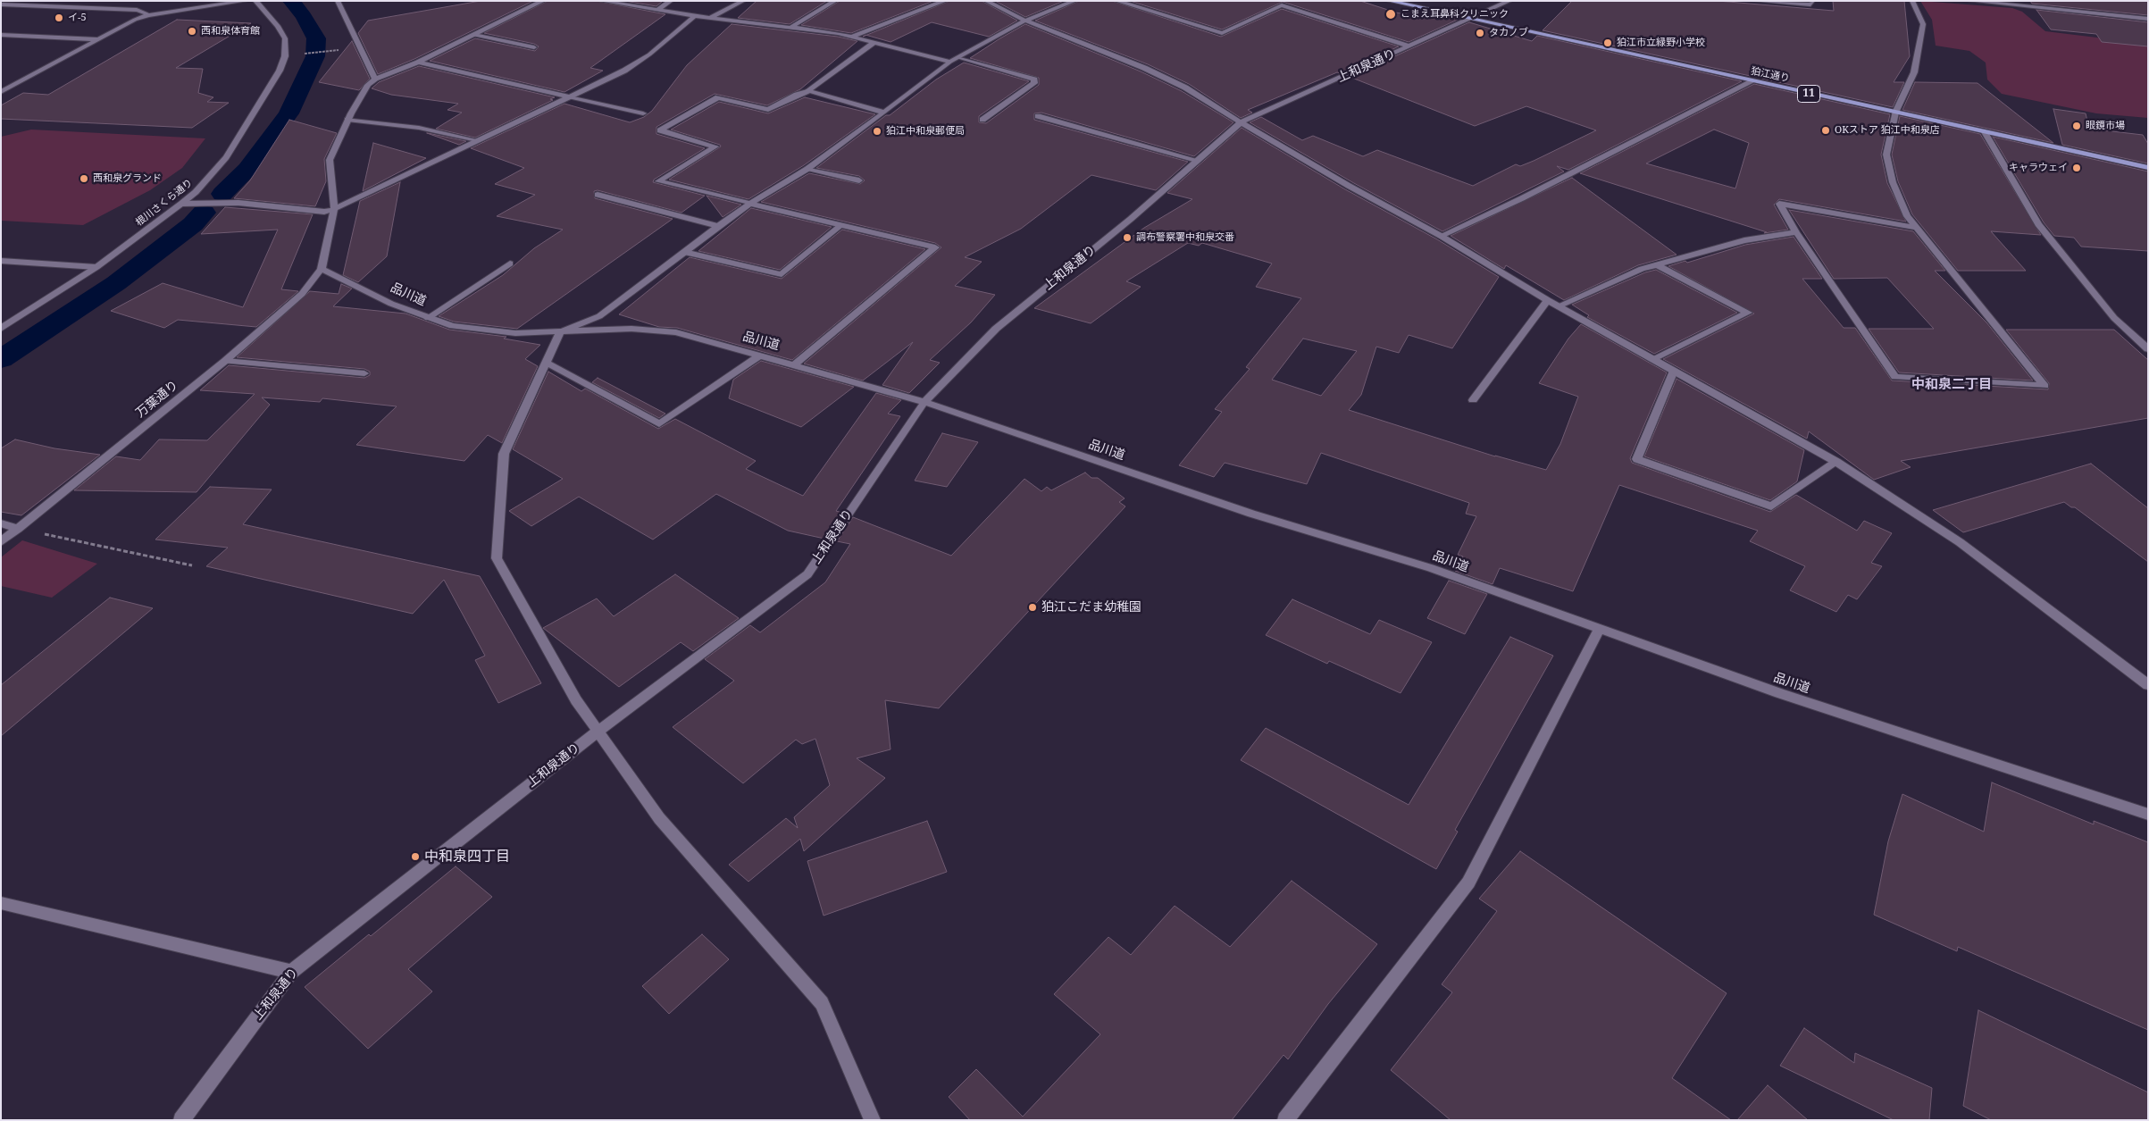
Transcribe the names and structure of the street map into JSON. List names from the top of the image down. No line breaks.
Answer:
{"streets":{"main road":["狛江通り","11"],"street":["上和泉通り","根川さくら通り","品川道","万葉通り"]},"crossings":[["上和泉通り","狛江通り"],["上和泉通り","品川道"],["品川道","万葉通り"]],"districts":["中和泉二丁目"],"places":["こまえ耳鼻科クリニック","イ-5","西和泉体育館","タカノブ","狛江市立緑野小学校","眼鏡市場","OKストア 狛江中和泉店","狛江中和泉郵便局","キャラウェイ","西和泉グランド","調布警察署中和泉交番","狛江こだま幼稚園","中和泉四丁目"]}
